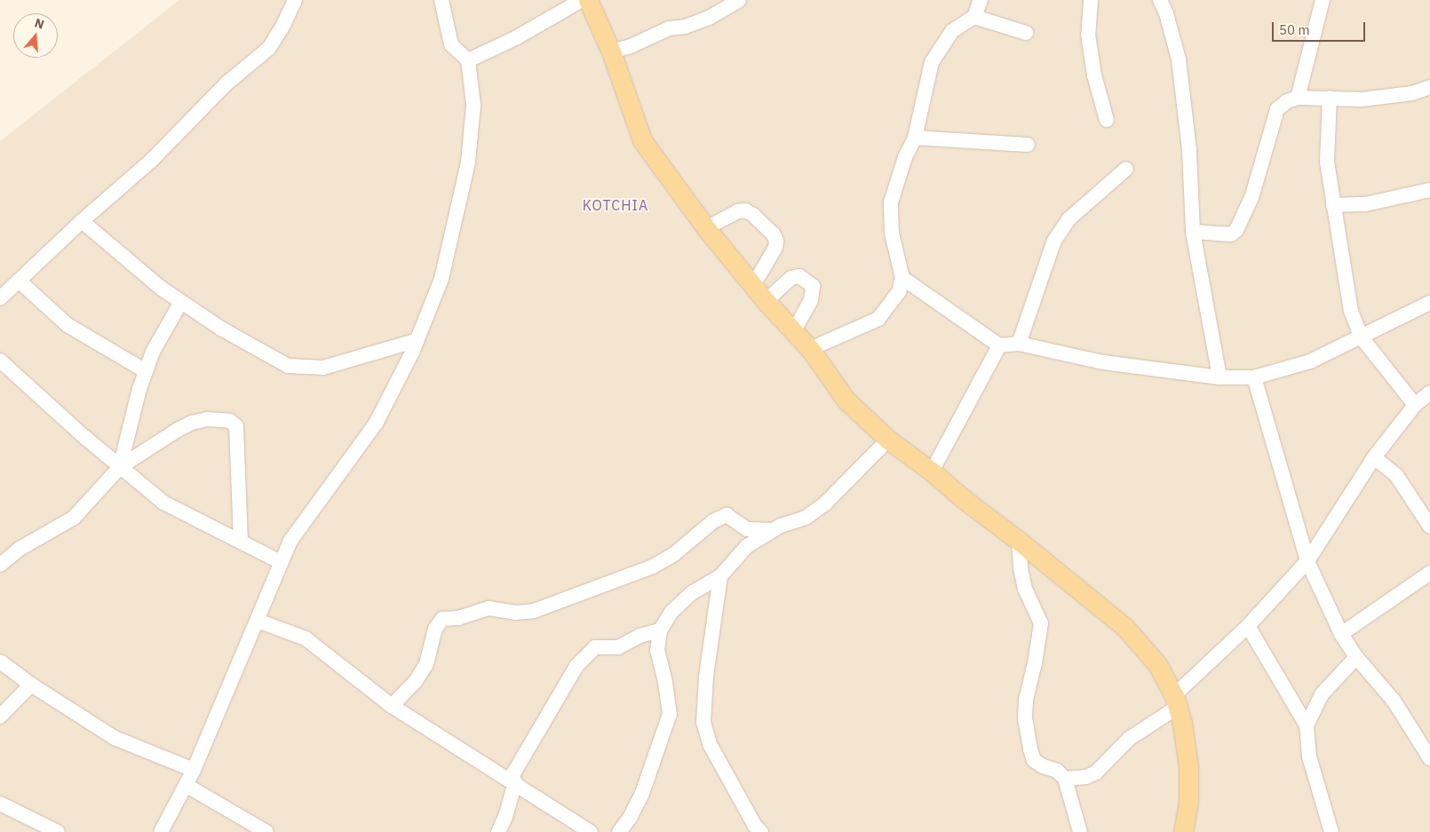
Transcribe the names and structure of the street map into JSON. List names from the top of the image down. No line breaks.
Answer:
{"districts":["KOTCHIA"],"scale_bar":"50 m","north":"top"}
